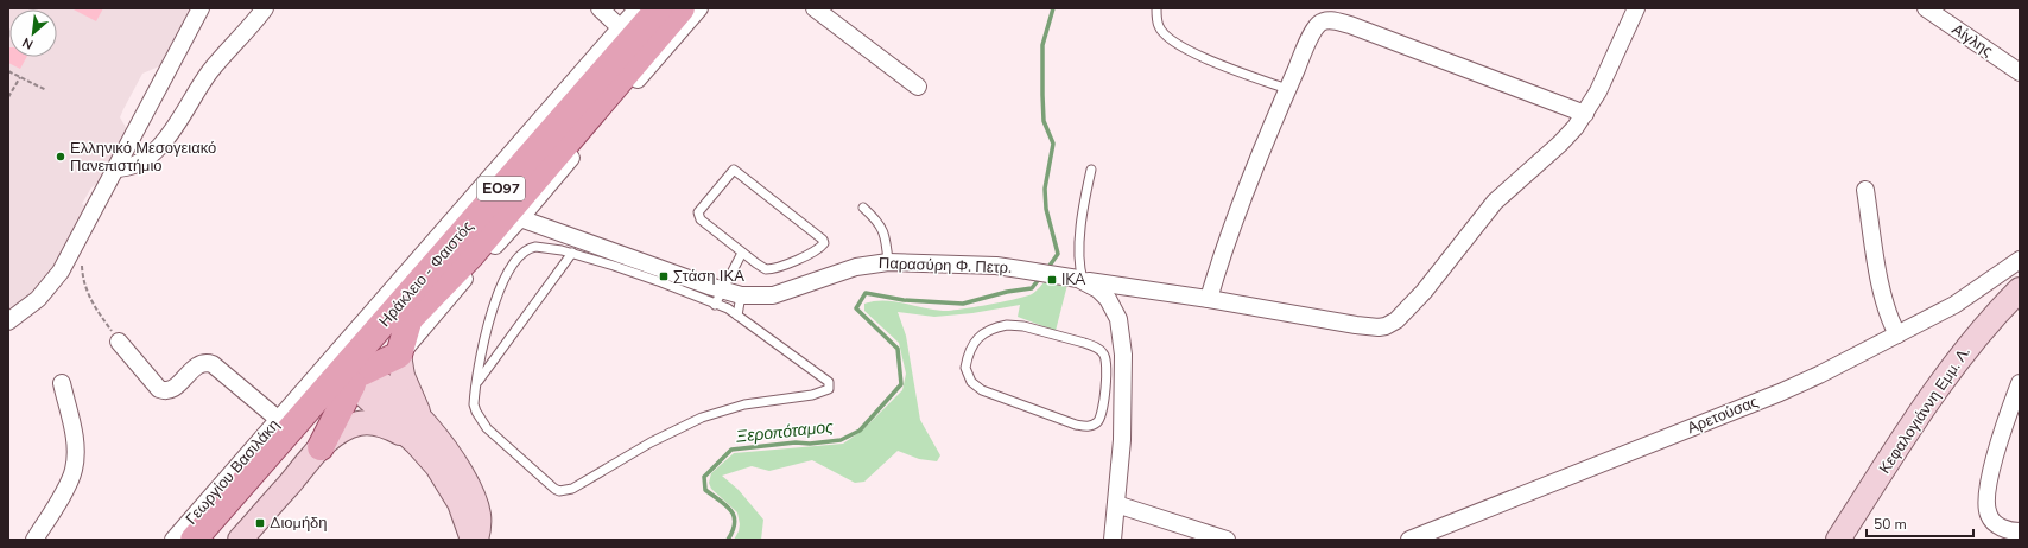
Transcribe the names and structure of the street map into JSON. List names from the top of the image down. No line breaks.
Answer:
{"streets":{"main road":["ΕΟ97","Ηράκλειο - Φαιστός","Κεφαλογιάννη Εμμ. Λ."],"street":["Αίγλης","Παρασύρη Φ. Πετρ.","Αρετούσας","Γεωργίου Βασιλάκη"]},"water":["Ξεροπόταμος"],"places":{"other":["Ελληνικό Μεσογειακό Πανεπιστήμιο"],"transit":["Στάση ΙΚΑ","IKA","Διομήδη"]},"scale_bar":"50 m","north":"bottom left"}
